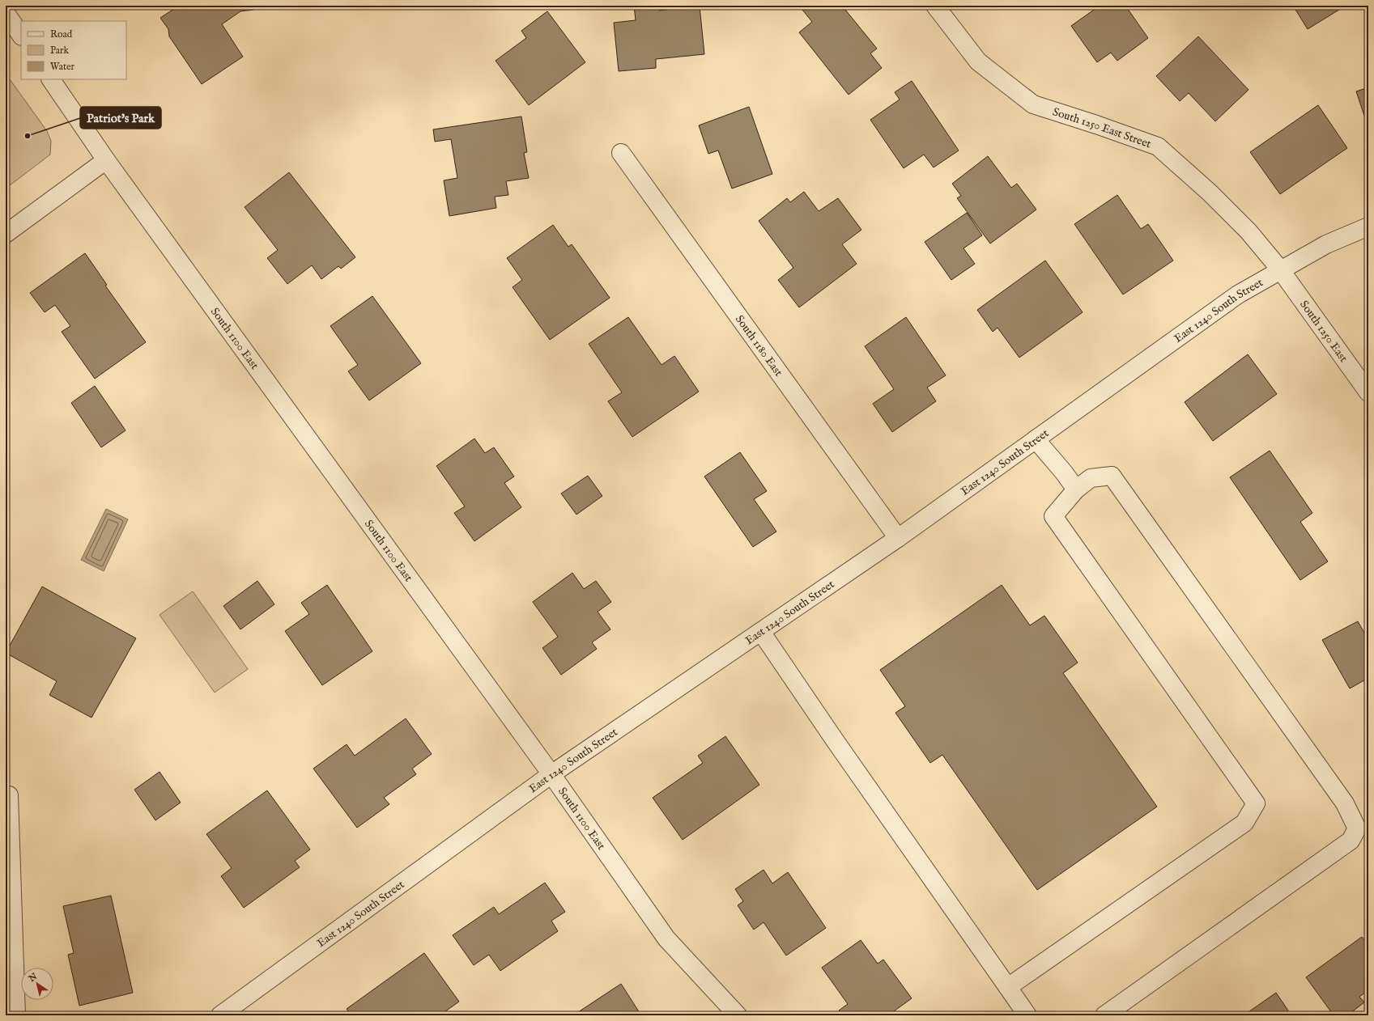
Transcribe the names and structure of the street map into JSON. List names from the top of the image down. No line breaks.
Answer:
{"streets":{"street":["South 1250 East Street","East 1240 South Street","South 1250 East","South 1100 East","South 1180 East"]},"crossings":[["South 1250 East Street","East 1240 South Street"],["South 1250 East Street","South 1250 East"],["East 1240 South Street","South 1250 East"],["East 1240 South Street","South 1100 East"],["East 1240 South Street","South 1180 East"]],"places":["Patriot's Park"],"legend":["Road","Park","Water"],"north":"top left"}
